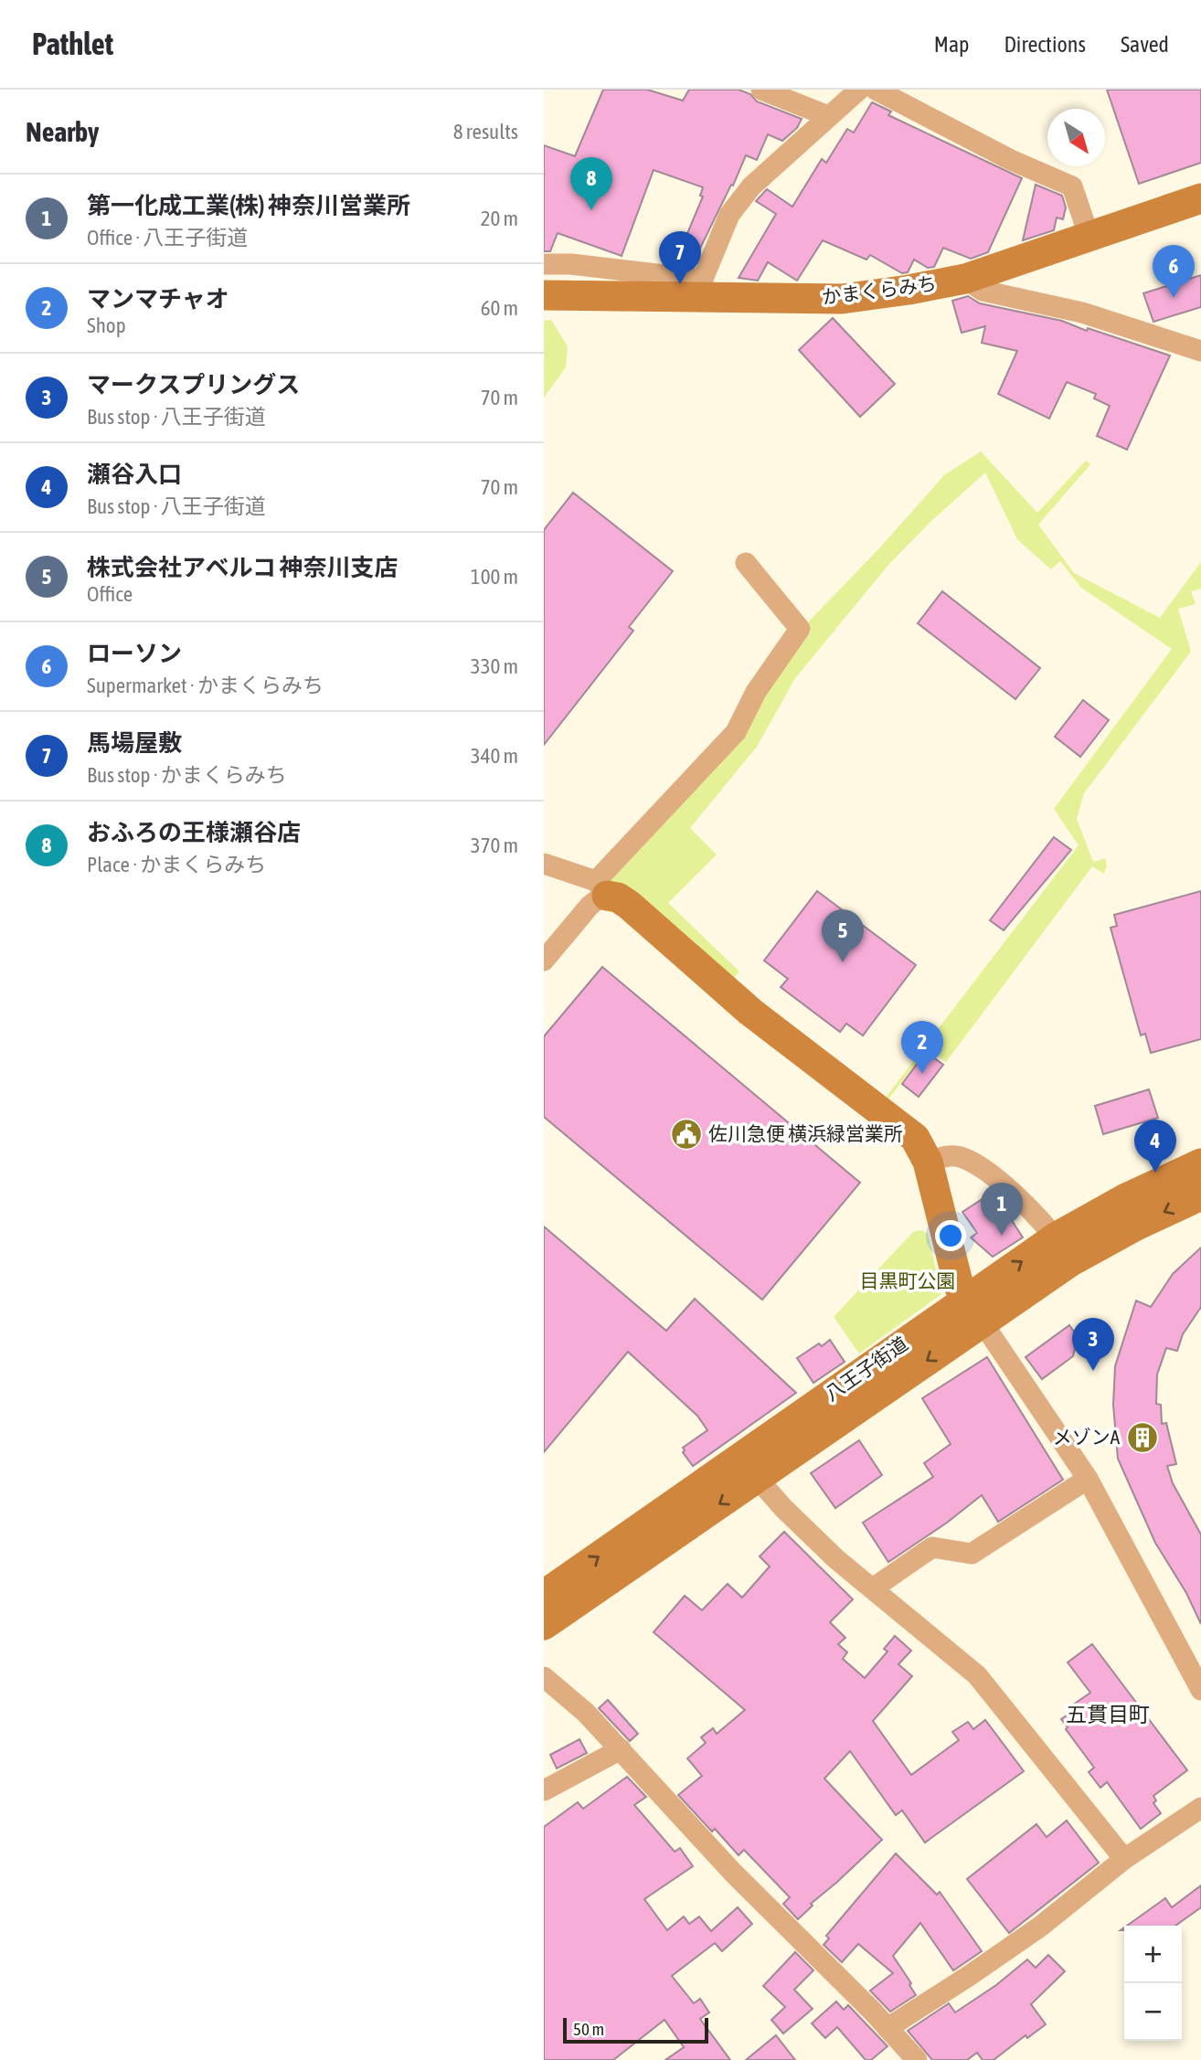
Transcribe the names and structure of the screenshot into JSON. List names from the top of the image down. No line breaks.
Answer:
{"streets":{"street":["かまくらみち","八王子街道"]},"districts":["五貫目町"],"parks":["目黒町公園"],"places":{"public building":["佐川急便 横浜緑営業所"],"building":["メゾンA"]},"scale_bar":"50 m","north":"bottom right","page":{"header":"Pathlet","nav":["Map","Directions","Saved"],"heading":["Nearby","8 results"],"pins":["8","7","6","5","2","4","1","3"],"list":[{"mark":"1","name":"第一化成工業(株) 神奈川営業所","note":"Office · 八王子街道","value":"20 m"},{"mark":"2","name":"マンマチャオ","note":"Shop","value":"60 m"},{"mark":"3","name":"マークスプリングス","note":"Bus stop · 八王子街道","value":"70 m"},{"mark":"4","name":"瀬谷入口","note":"Bus stop · 八王子街道","value":"70 m"},{"mark":"5","name":"株式会社アベルコ 神奈川支店","note":"Office","value":"100 m"},{"mark":"6","name":"ローソン","note":"Supermarket · かまくらみち","value":"330 m"},{"mark":"7","name":"馬場屋敷","note":"Bus stop · かまくらみち","value":"340 m"},{"mark":"8","name":"おふろの王様瀬谷店","note":"Place · かまくらみち","value":"370 m"}],"map_buttons":["+","−"],"scale":"50 m"}}
